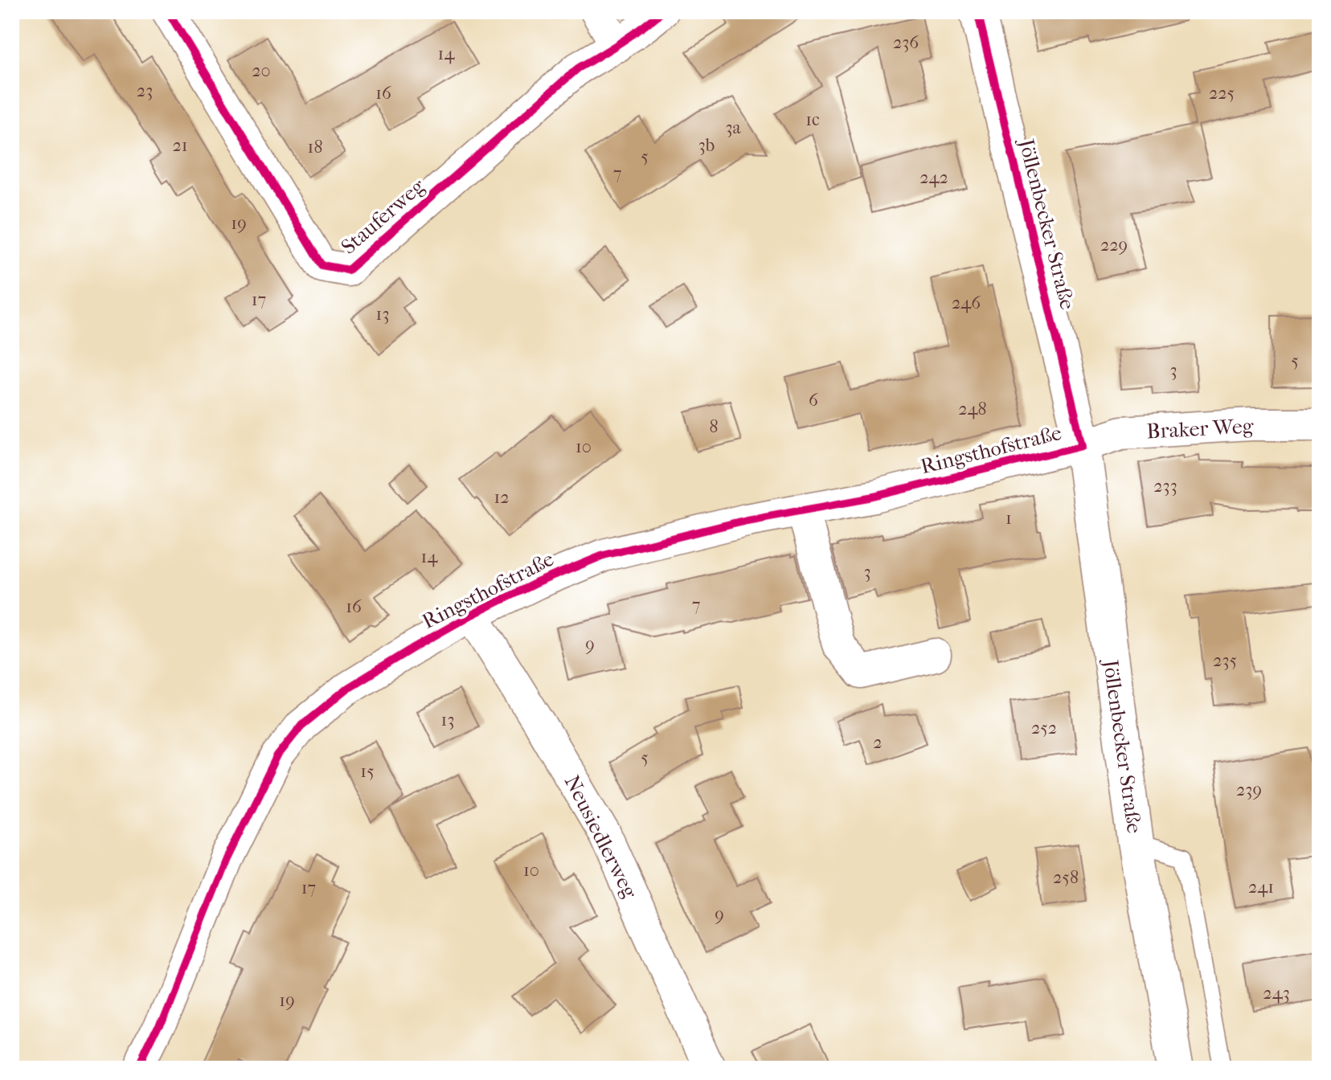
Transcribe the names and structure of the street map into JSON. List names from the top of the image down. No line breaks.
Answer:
{"streets":{"main road":["Jöllenbecker Straße"],"street":["Stauferweg","Braker Weg","Ringsthofstraße","Neusiedlerweg"]},"crossings":[["Jöllenbecker Straße","Braker Weg"],["Jöllenbecker Straße","Ringsthofstraße"],["Braker Weg","Ringsthofstraße"],["Ringsthofstraße","Neusiedlerweg"]],"house_numbers":["236","14","20","23","16","225","1c","3a","21","3b","18","5","7","242","19","229","17","246","13","5","3","6","248","8","10","233","12","1","14","3","7","16","9","235","13","252","2","5","15","239","10","258","241","17","9","243","19"]}
